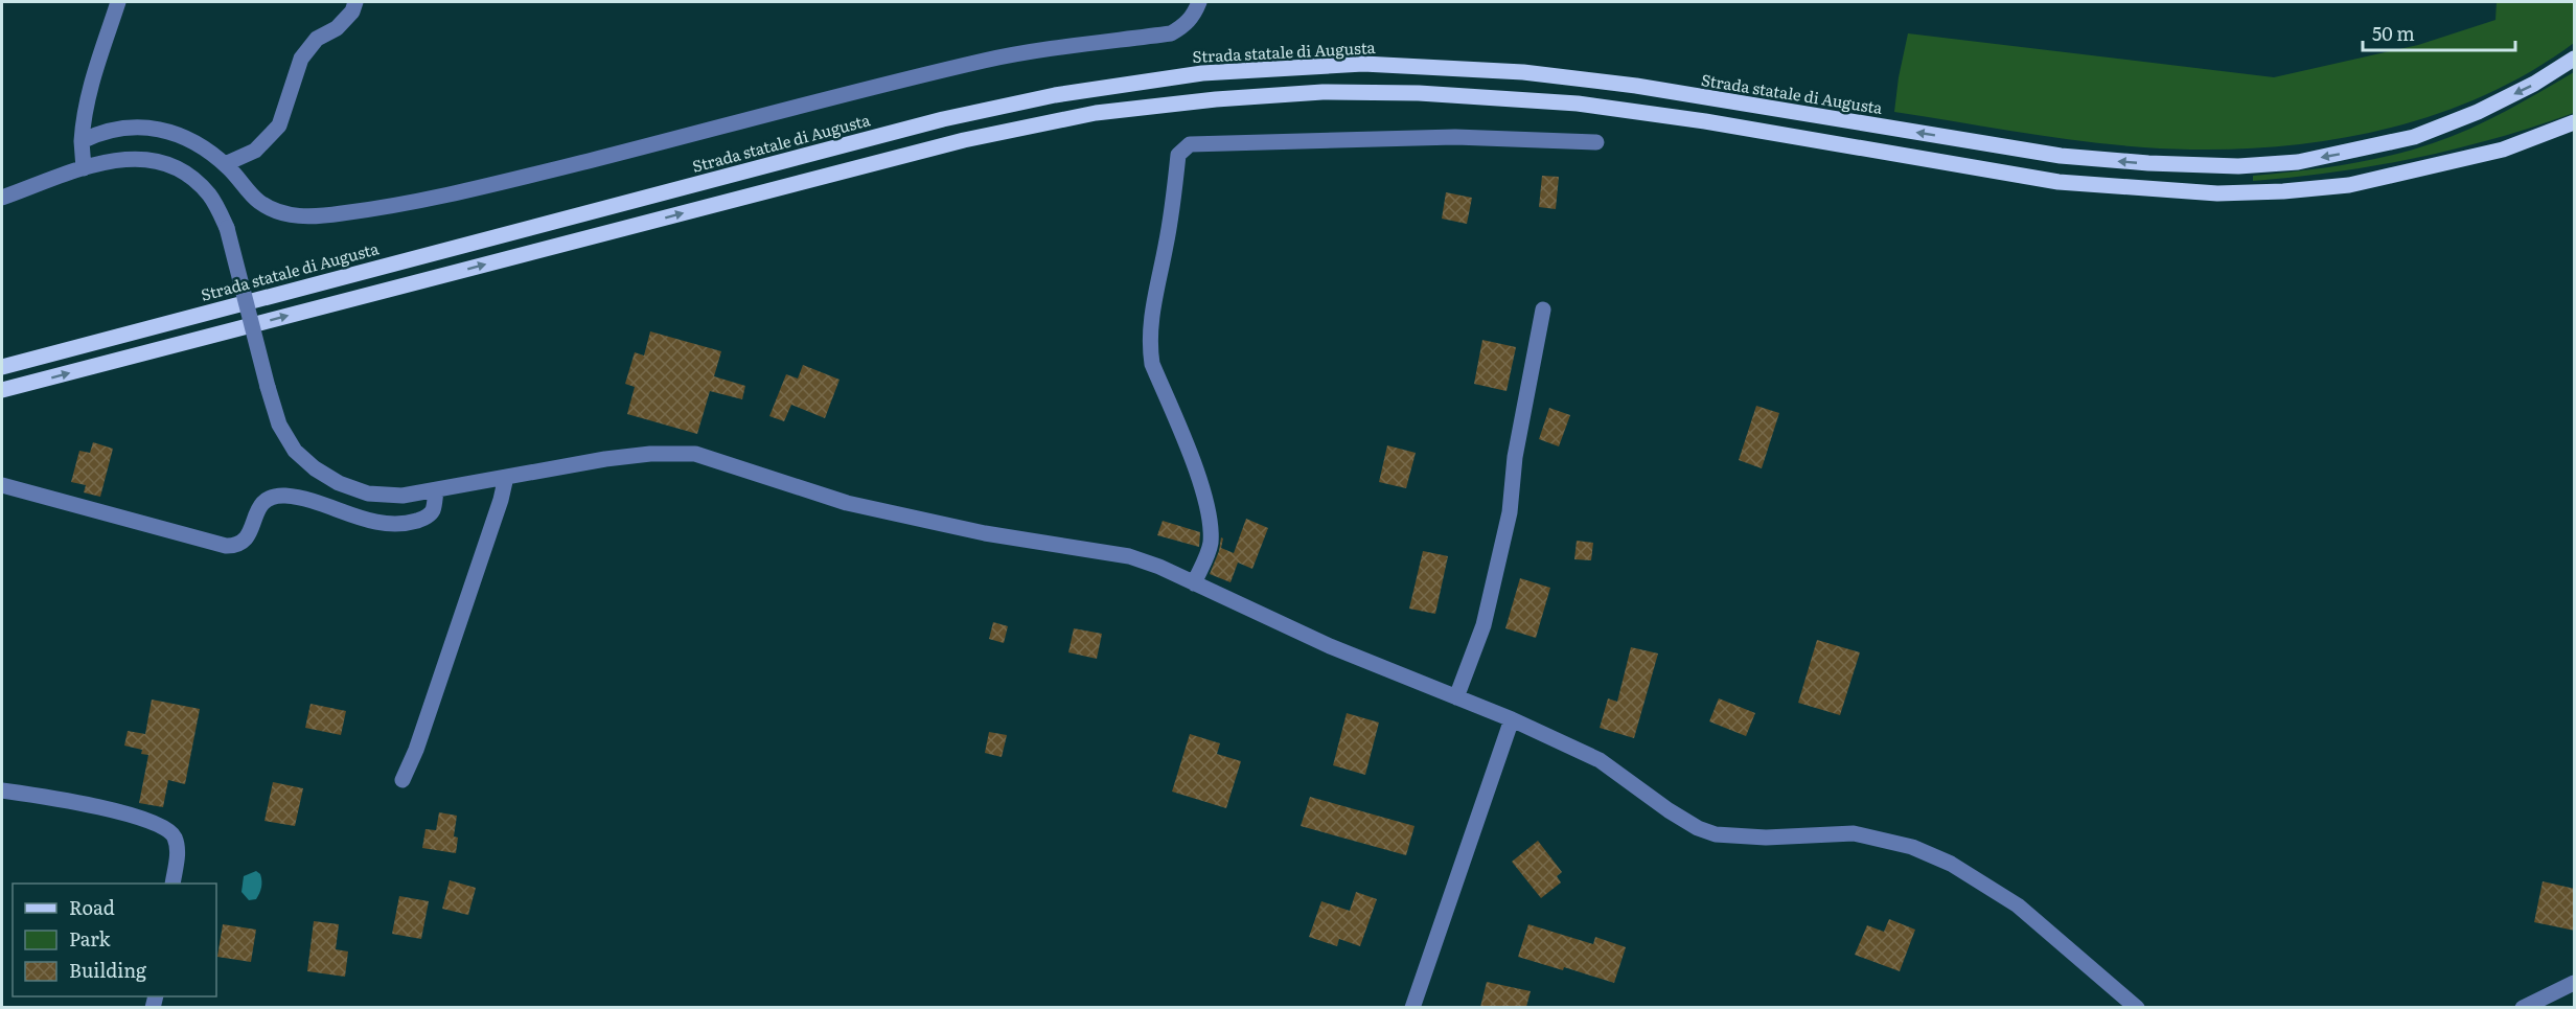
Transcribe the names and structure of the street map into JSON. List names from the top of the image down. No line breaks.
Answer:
{"streets":{"main road":["Strada statale di Augusta"]},"legend":["Road","Park","Building"],"scale_bar":"50 m"}
